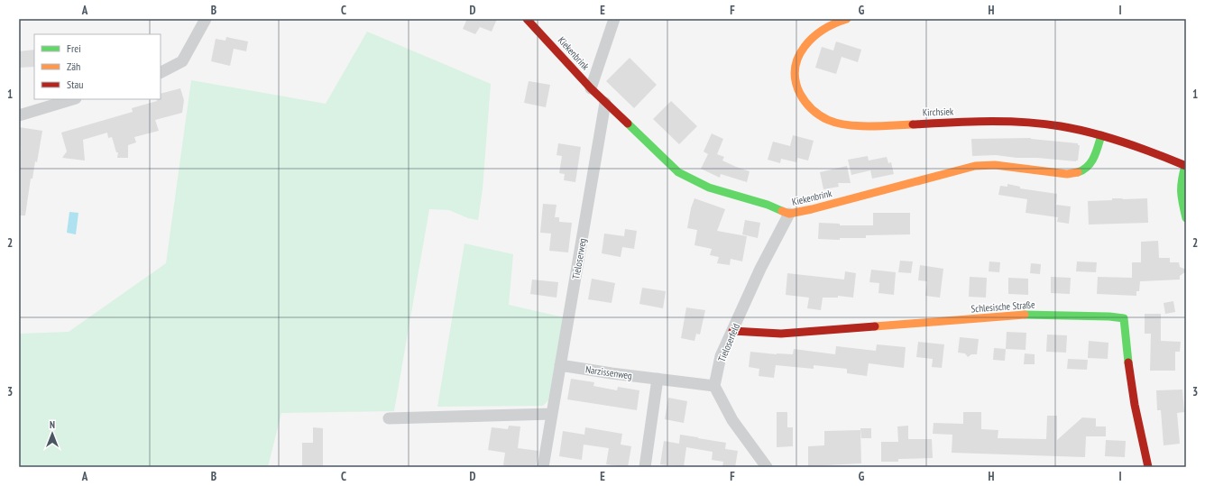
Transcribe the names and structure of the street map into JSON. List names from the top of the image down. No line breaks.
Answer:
{"streets":{"street":["Kiekenbrink","Kirchsiek","Tieloserweg","Schlesische Straße","Tieloserfeld","Narzissenweg"]},"crossings":[["Kiekenbrink","Kirchsiek"],["Kiekenbrink","Tieloserweg"],["Kiekenbrink","Tieloserfeld"],["Tieloserweg","Narzissenweg"],["Schlesische Straße","Tieloserfeld"],["Tieloserfeld","Narzissenweg"]],"legend":["Frei","Zäh","Stau"],"north":"top","grid":{"columns":["A","B","C","D","E","F","G","H","I"],"rows":["1","2","3"]}}
